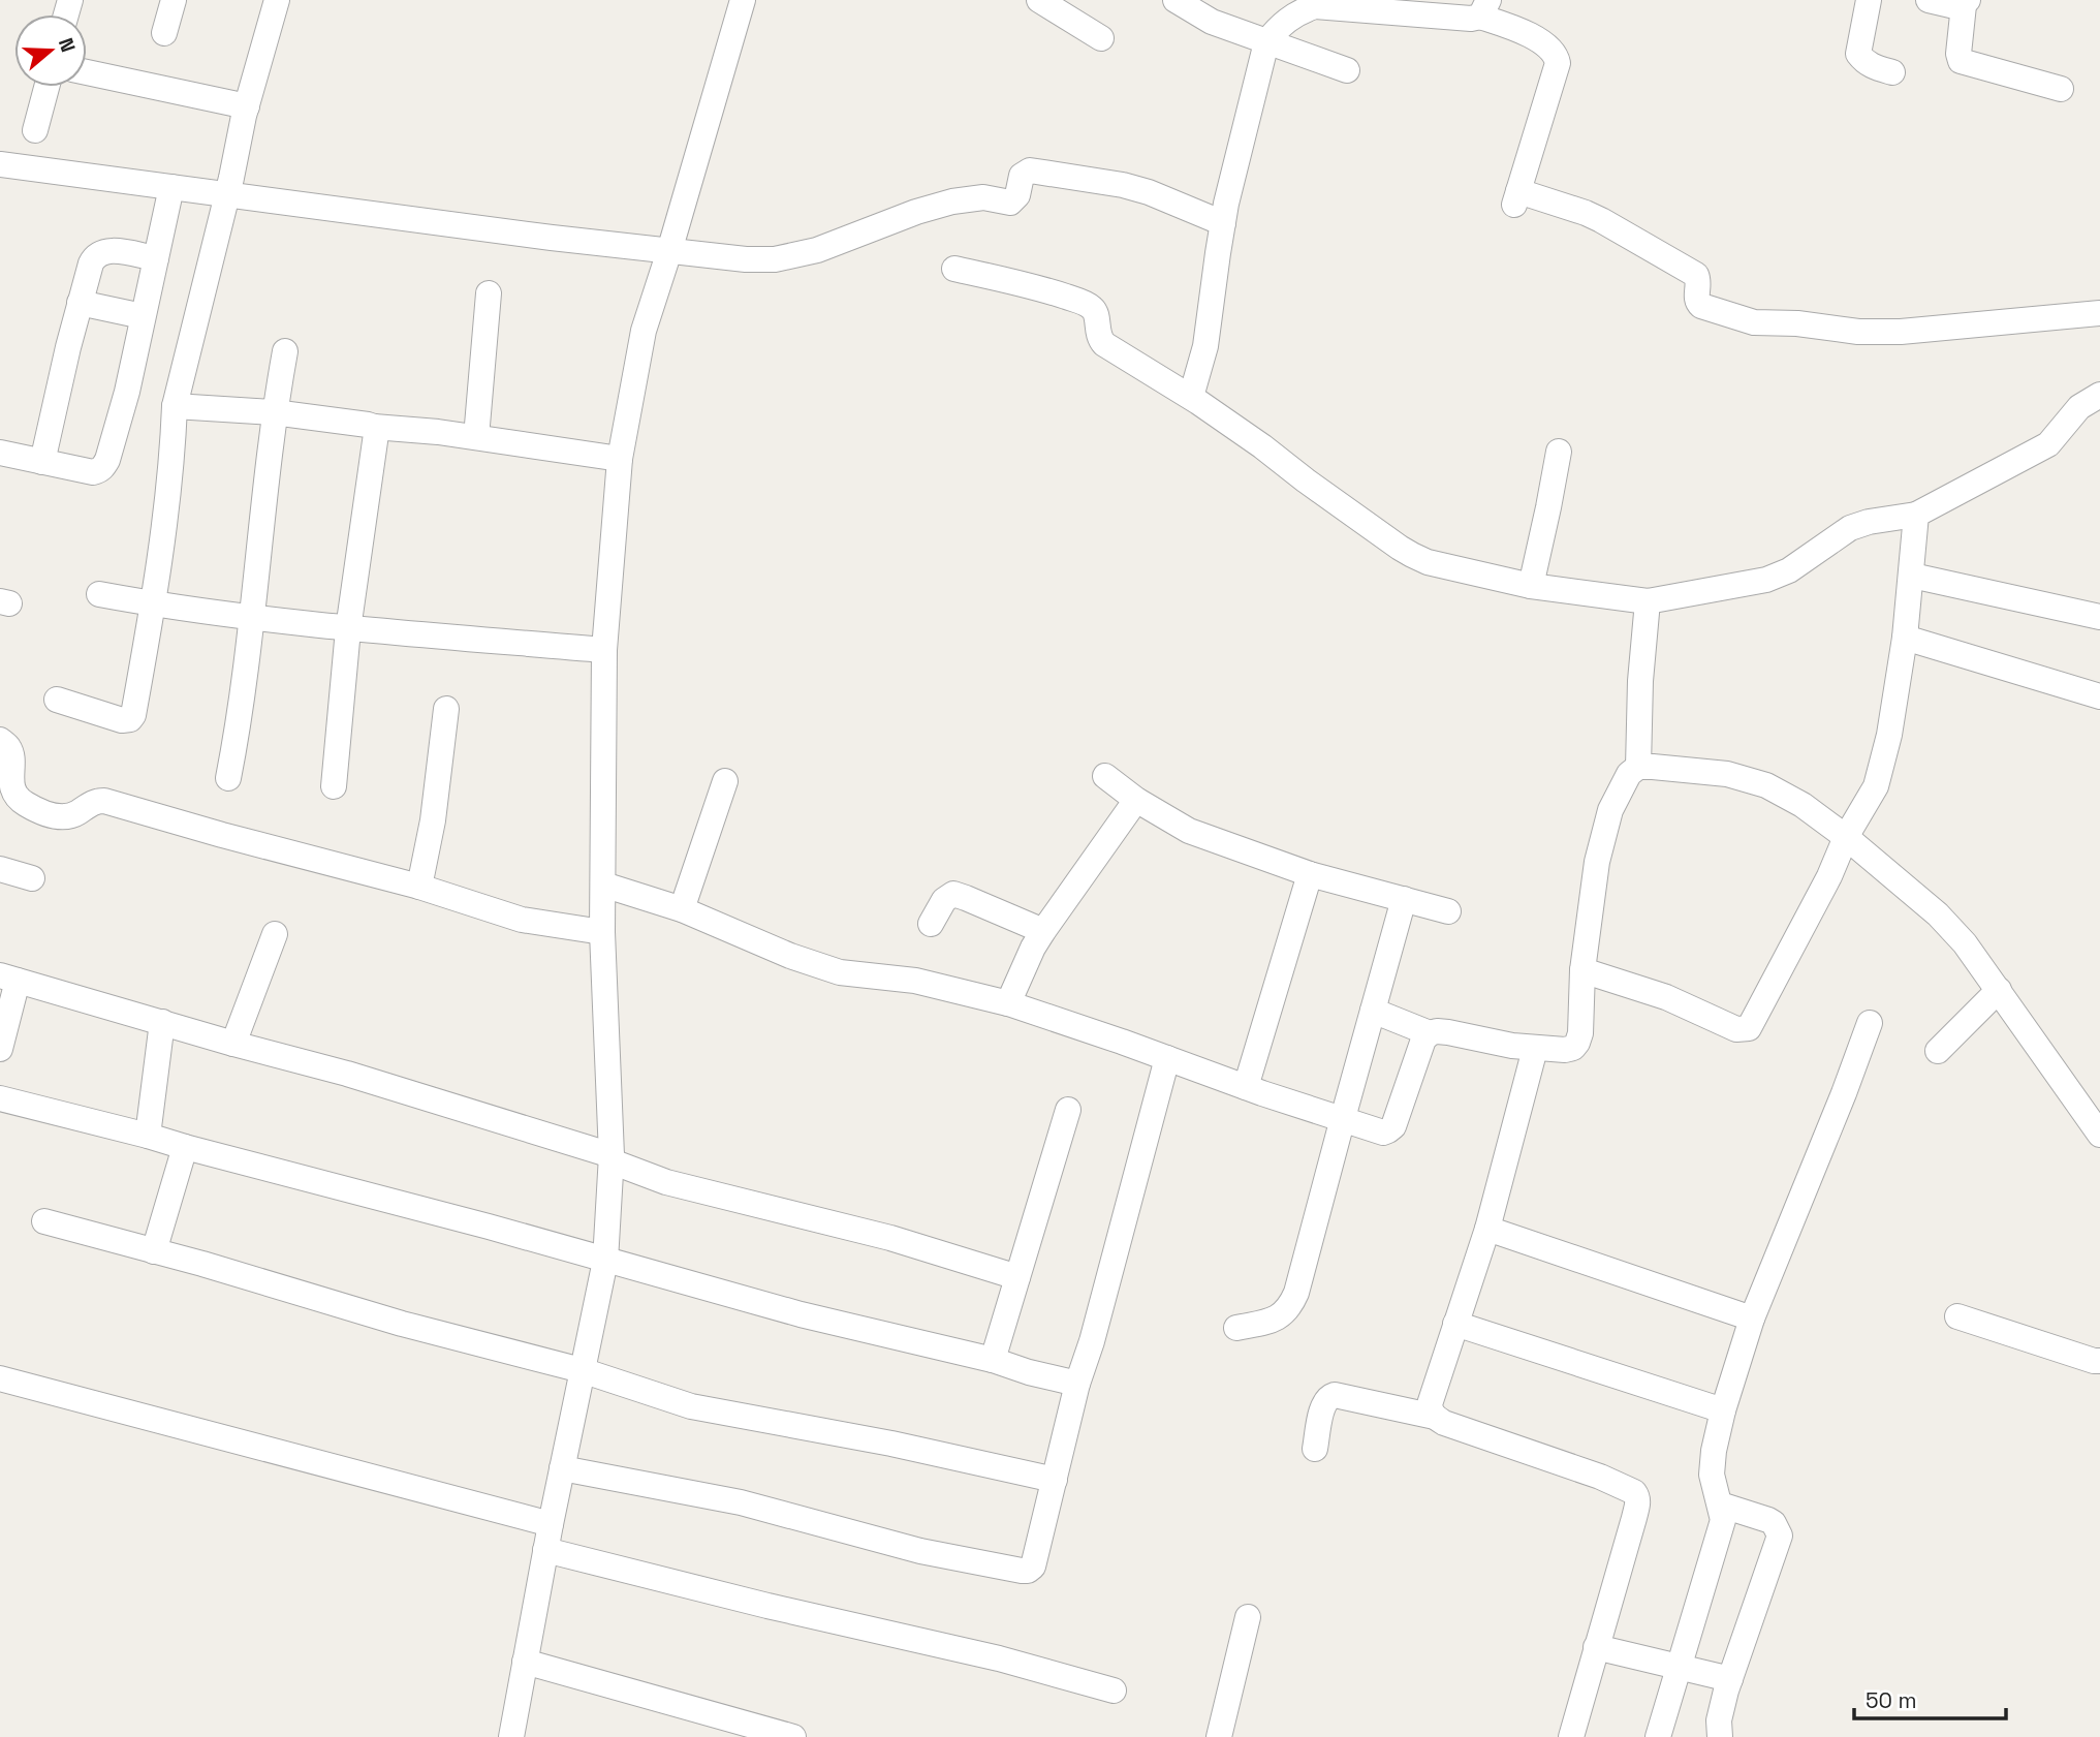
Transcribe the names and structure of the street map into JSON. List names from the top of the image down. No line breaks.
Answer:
{"scale_bar":"50 m","north":"right"}
